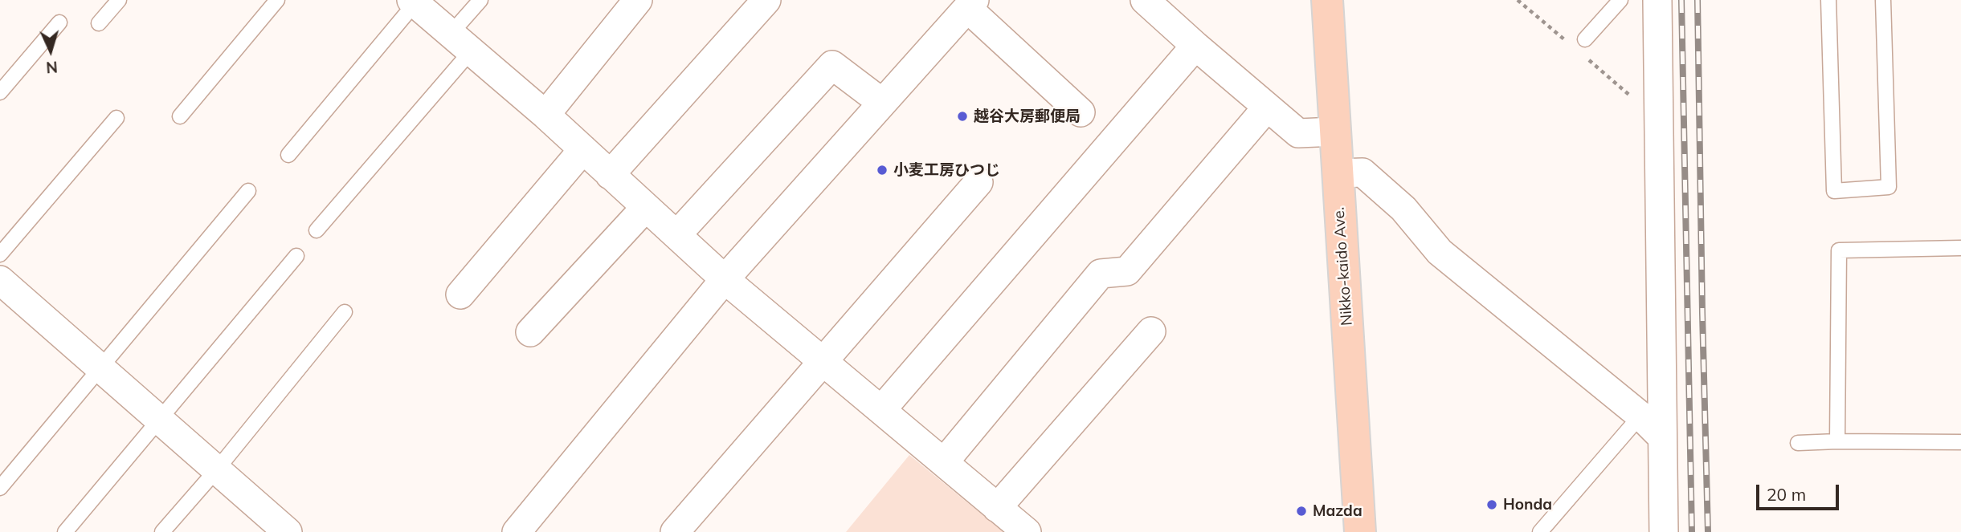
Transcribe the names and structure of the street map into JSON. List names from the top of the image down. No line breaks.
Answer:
{"streets":{"main road":["Nikko-kaido Ave."]},"places":["越谷大房郵便局","小麦工房ひつじ","Honda","Mazda"],"scale_bar":"20 m","north":"bottom"}
